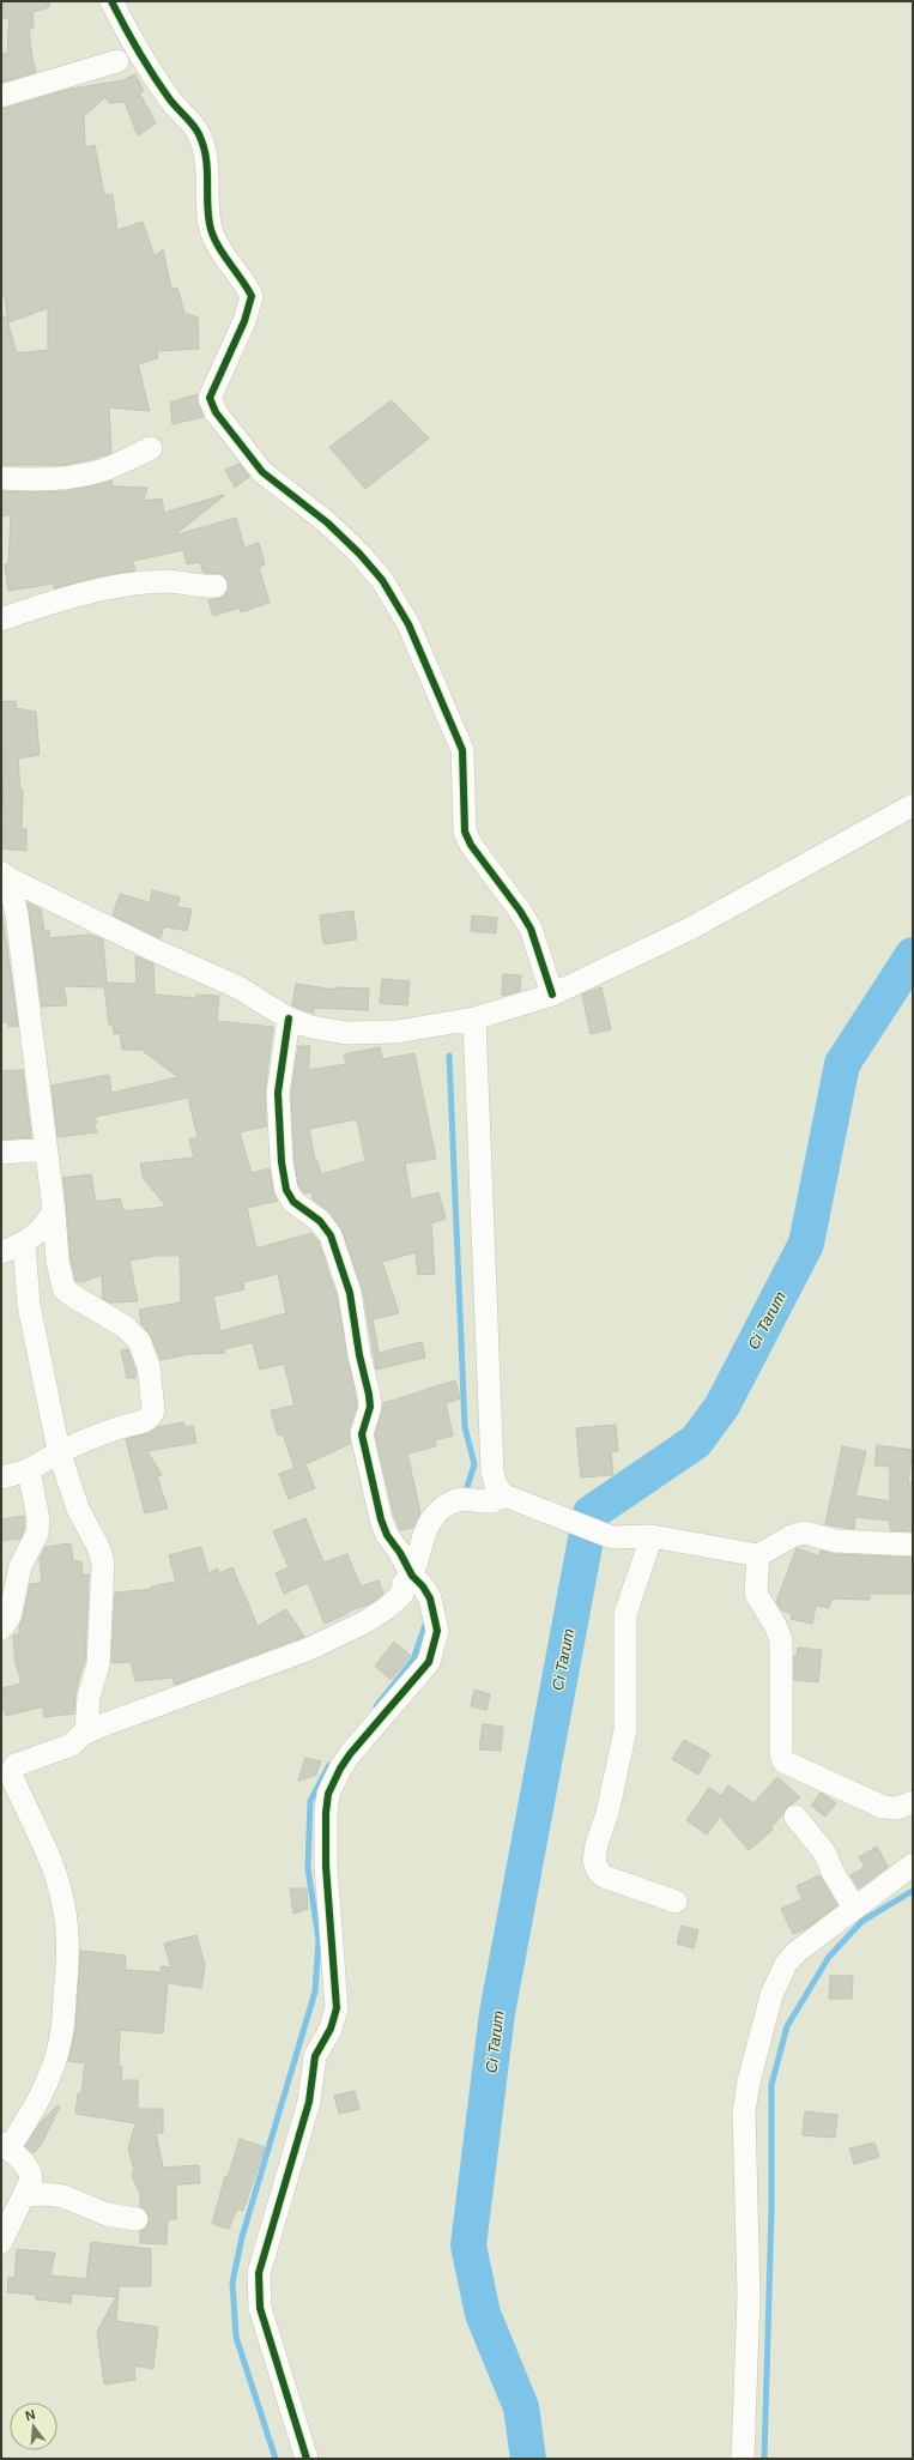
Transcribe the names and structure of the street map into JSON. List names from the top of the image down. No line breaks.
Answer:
{"water":["Ci Tarum"],"north":"top"}
